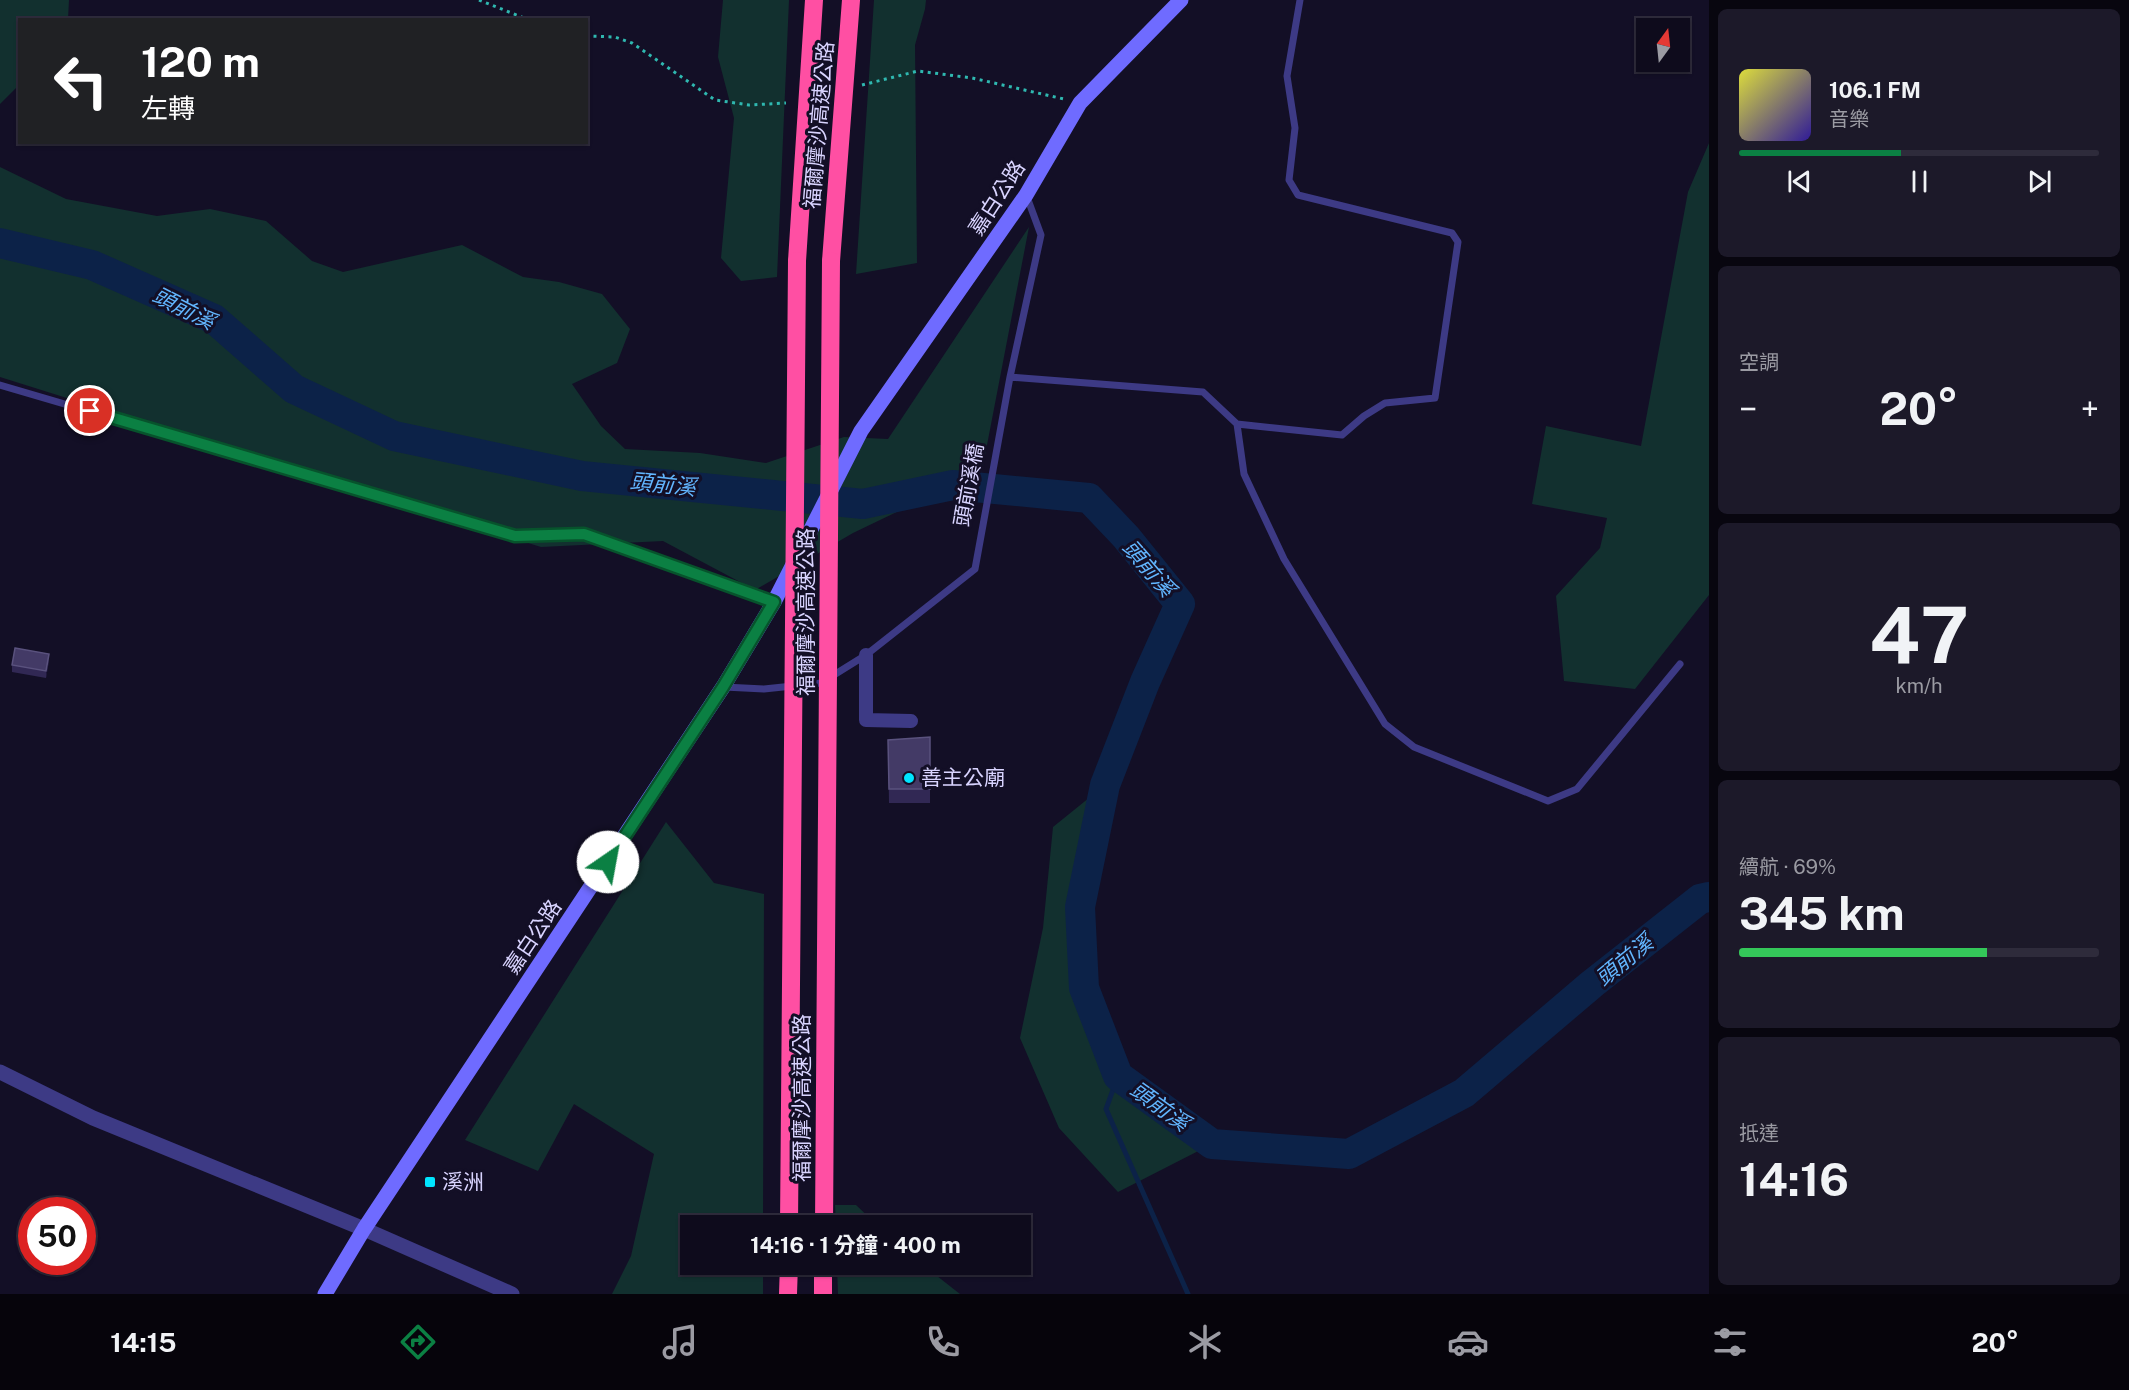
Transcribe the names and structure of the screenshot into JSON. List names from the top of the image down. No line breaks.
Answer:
{"streets":{"highway":["福爾摩沙高速公路"],"main road":["嘉白公路"],"lane":["頭前溪橋"]},"crossings":[["嘉白公路","頭前溪橋"]],"water":["頭前溪"],"places":{"other":["善主公廟"],"transit":["溪洲"]},"north":"top","page":{"turn":["120 m","左轉"],"song":["106.1 FM","音樂"],"tile":["空調",["47","km/h"],["續航 · 69%","345 km"],["抵達","14:16"]],"heat":["−","20°","+"],"limit":"50","trip":"14:16 · 1 分鐘 · 400 m","tabs":["14:15","20°"]}}
